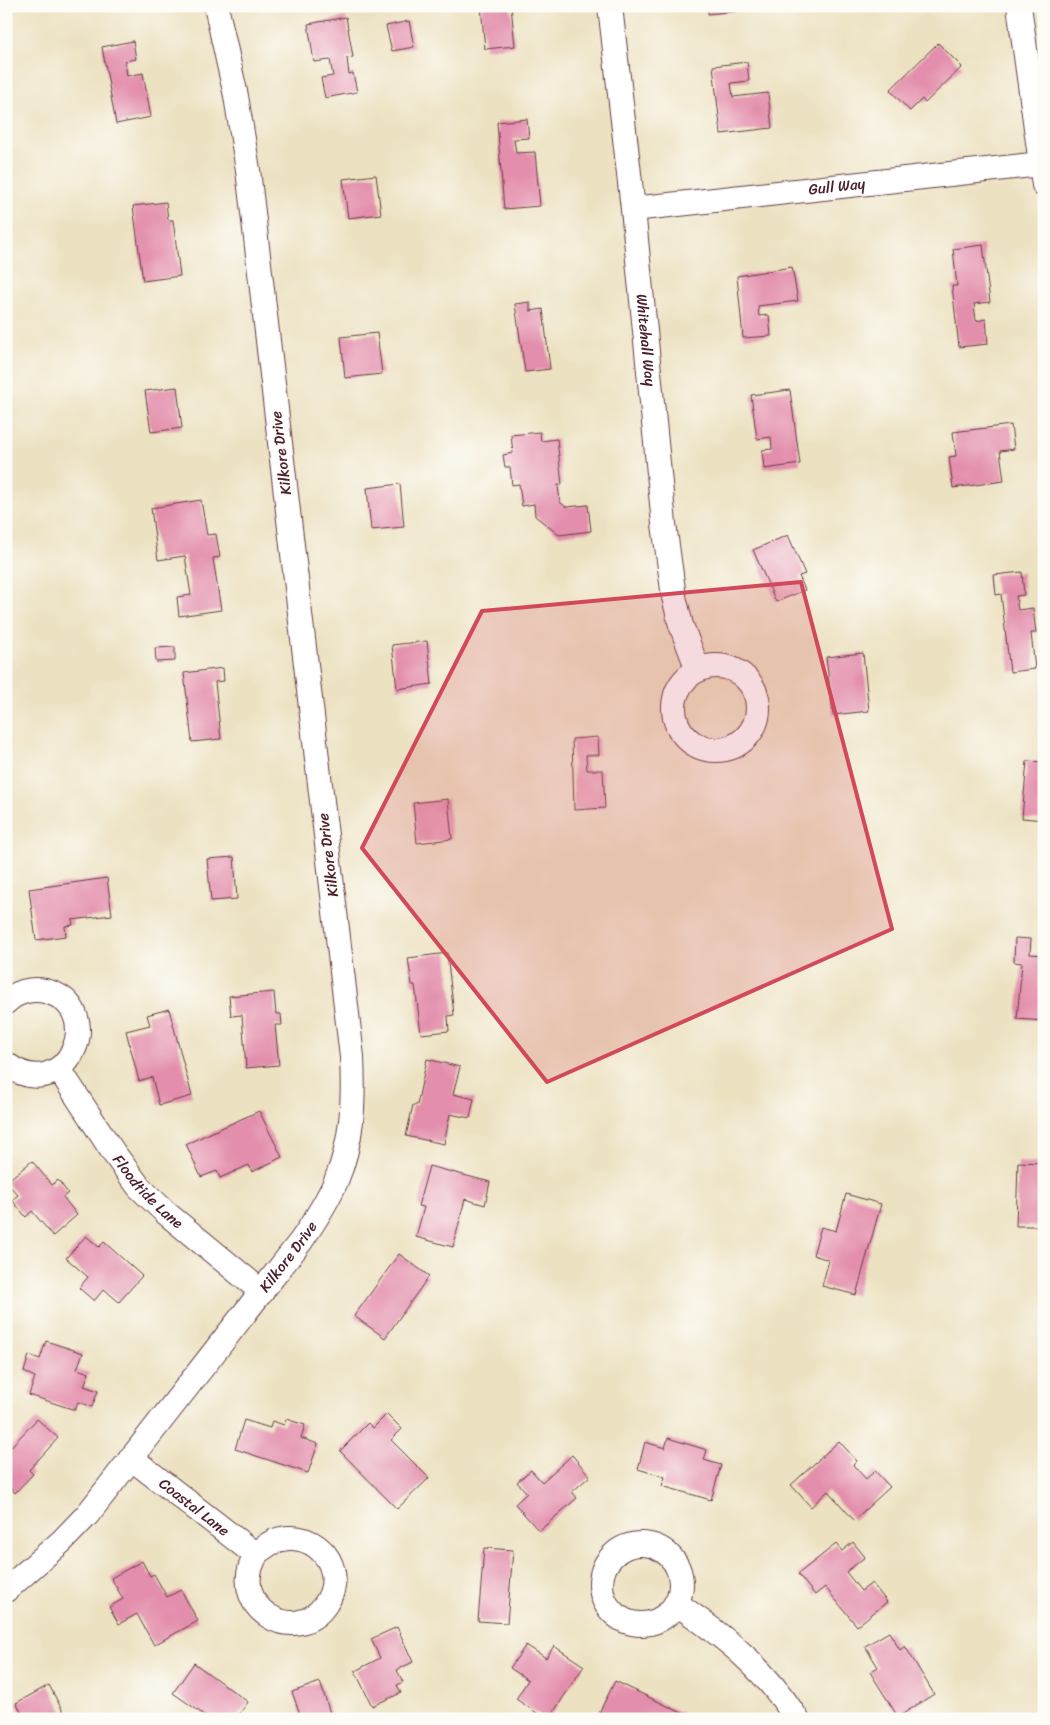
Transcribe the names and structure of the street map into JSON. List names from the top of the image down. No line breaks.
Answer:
{"streets":{"street":["Gull Way","Whitehall Way","Kilkore Drive","Floodtide Lane","Coastal Lane"]},"crossings":[["Gull Way","Whitehall Way"],["Kilkore Drive","Floodtide Lane"],["Kilkore Drive","Coastal Lane"]]}
